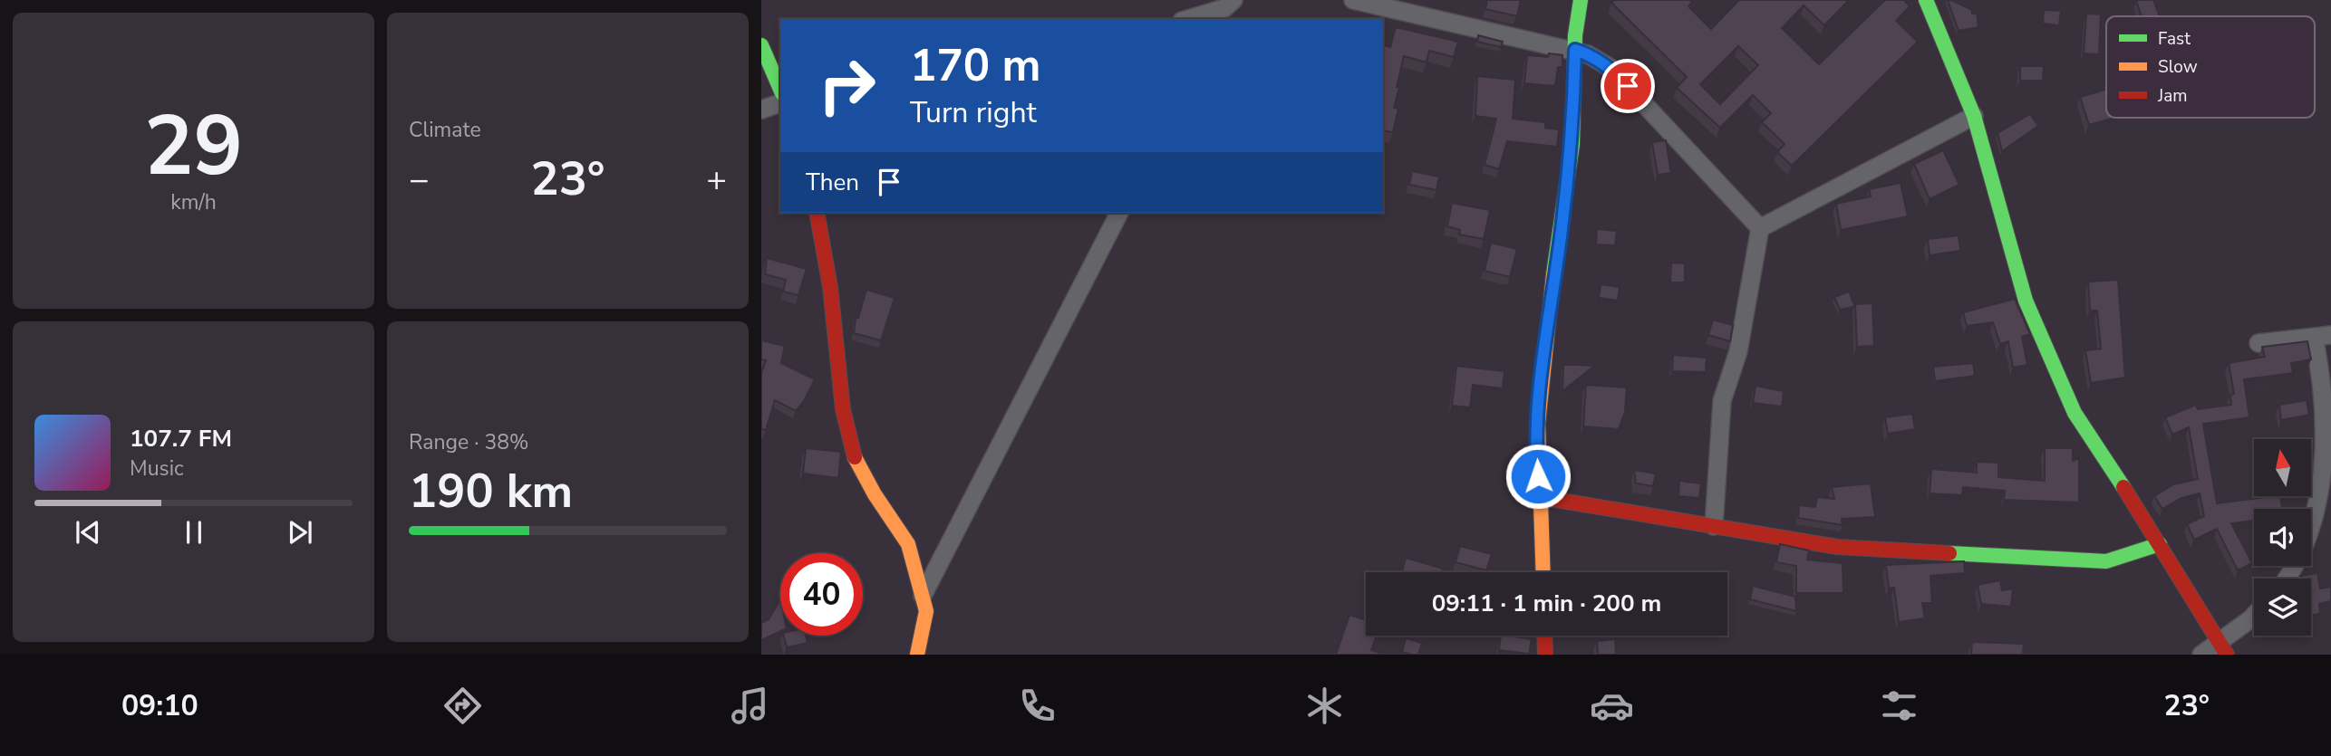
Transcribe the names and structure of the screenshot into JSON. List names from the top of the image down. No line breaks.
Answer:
{"legend":["Fast","Slow","Jam"],"north":"top","page":{"tile":[["29","km/h"],"Climate",["Range · 38%","190 km"]],"turn":["170 m","Turn right"],"then":"Then","heat":["−","23°","+"],"song":["107.7 FM","Music"],"limit":"40","trip":"09:11 · 1 min · 200 m","tabs":["09:10","23°"]}}
